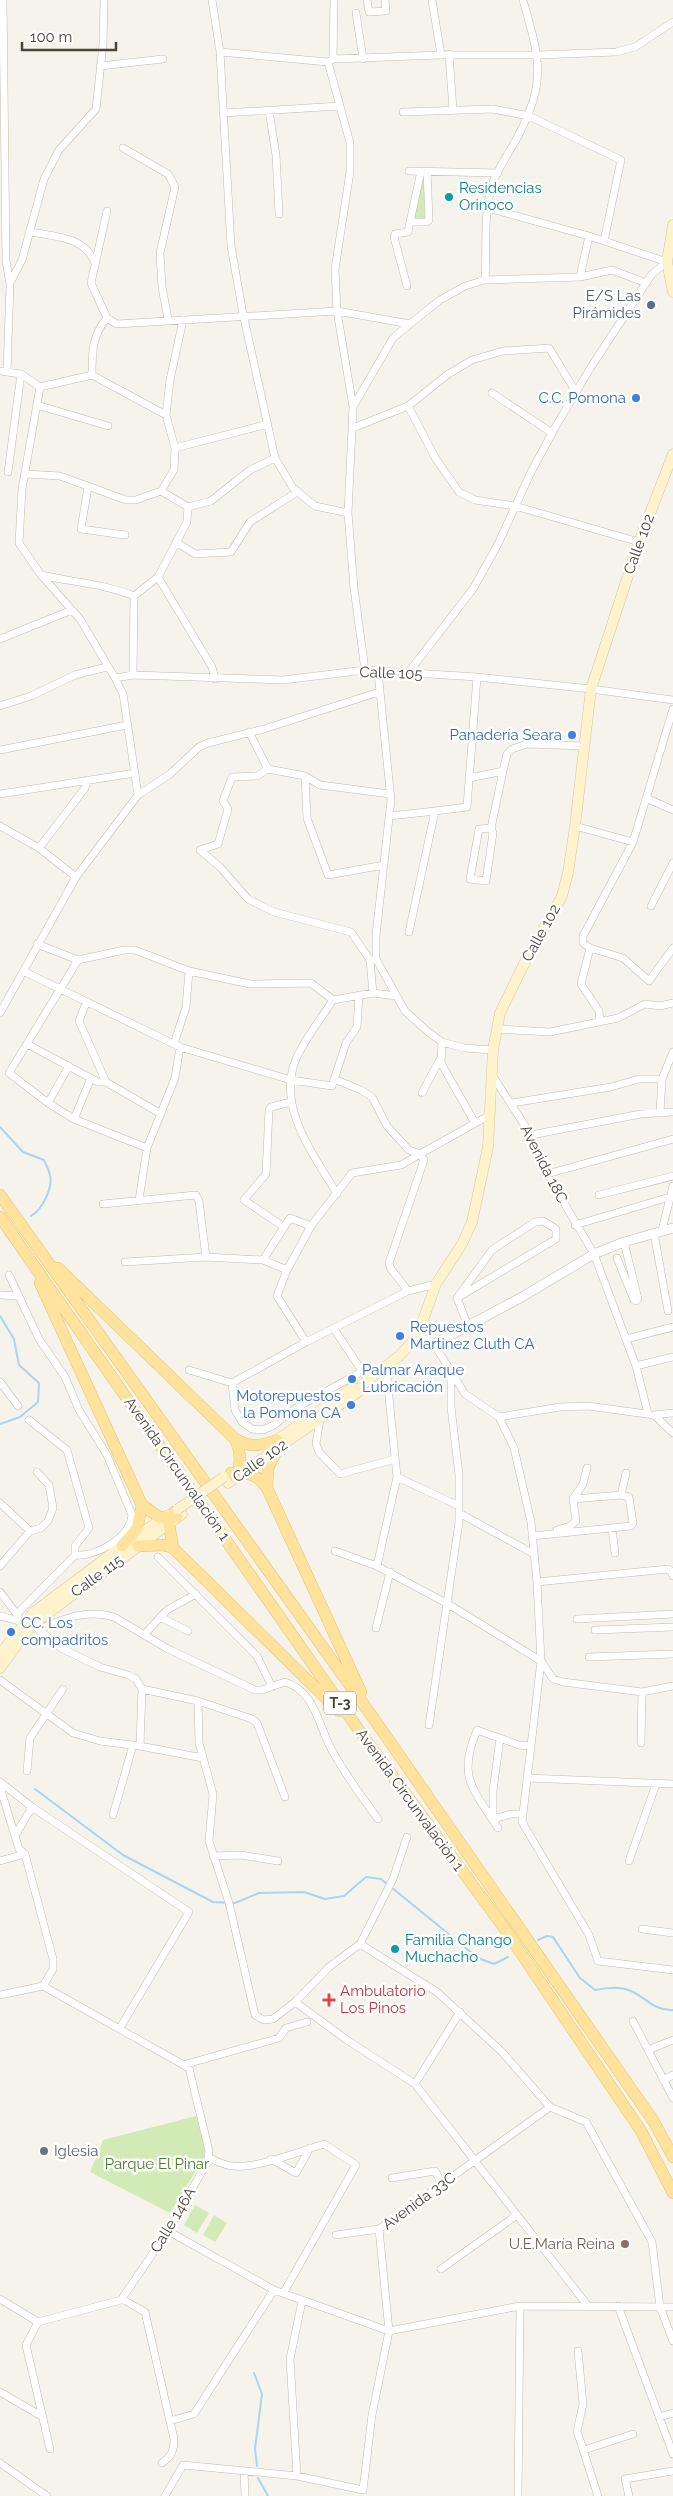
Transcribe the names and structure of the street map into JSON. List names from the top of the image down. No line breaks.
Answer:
{"streets":{"main road":["Calle 102","Avenida Circunvalación 1","Calle 115","T-3"],"street":["Calle 105","Avenida 18C","Avenida 33C","Calle 146A"]},"crossings":[["Calle 102","Calle 105"],["Calle 102","Avenida 18C"],["Calle 102","Calle 115"]],"parks":["Parque El Pinar"],"places":{"other":["Residencias Orinoco","E/S Las Pirámides","C.C. Pomona","Panadería Seara","Repuestos Martinez Cluth CA","Palmar Araque Lubricación","Motorepuestos la Pomona CA","CC. Los compadritos","Familia Chango Muchacho","Iglesia","U.E.María Reina"],"health":["Ambulatorio Los Pinos"]},"scale_bar":"100 m"}
